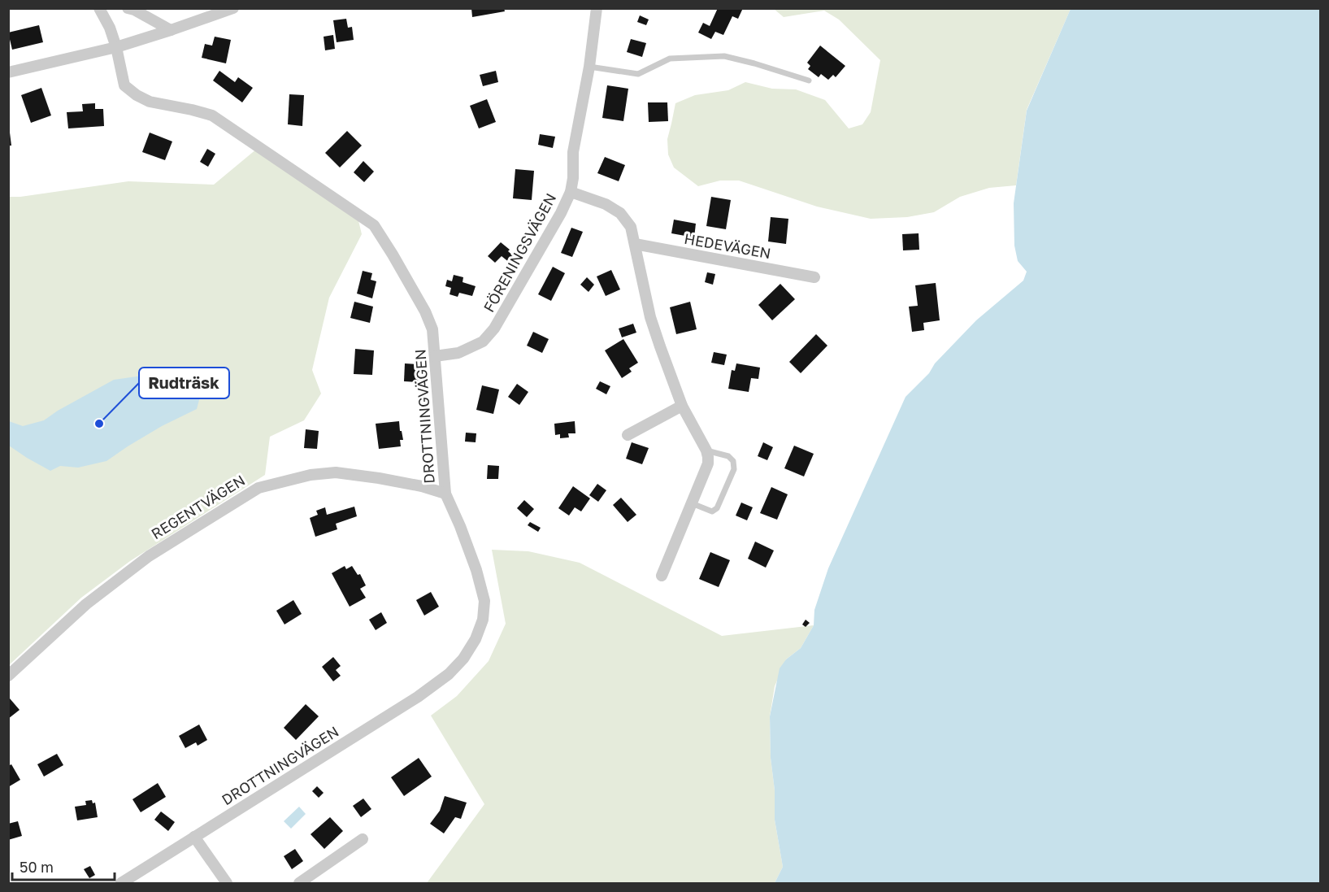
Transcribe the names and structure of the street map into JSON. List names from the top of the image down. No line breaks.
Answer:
{"streets":{"street":["HEDEVÄGEN","FÖRENINGSVÄGEN","DROTTNINGVÄGEN","REGENTVÄGEN"]},"crossings":[["FÖRENINGSVÄGEN","DROTTNINGVÄGEN"],["DROTTNINGVÄGEN","REGENTVÄGEN"]],"places":["Rudträsk"],"scale_bar":"50 m"}
